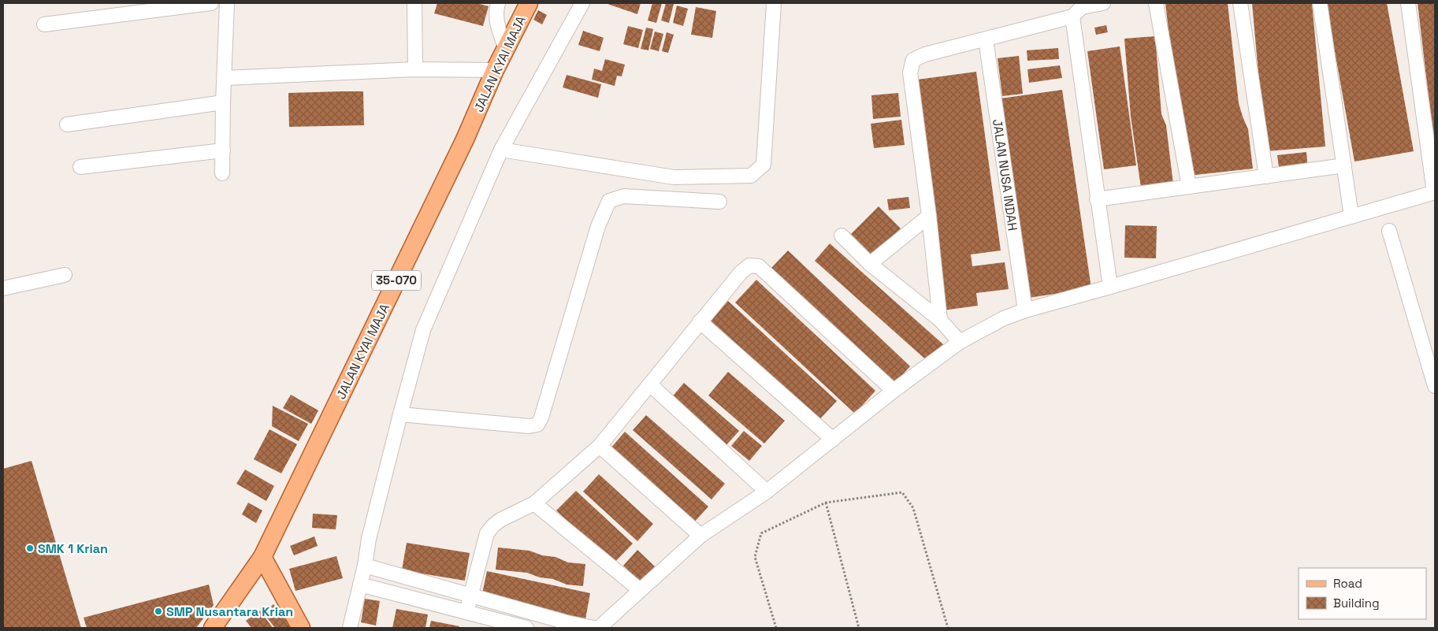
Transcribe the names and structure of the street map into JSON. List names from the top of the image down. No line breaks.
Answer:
{"streets":{"main road":["JALAN KYAI MAJA","35-070"],"street":["JALAN NUSA INDAH"]},"places":["SMK 1 Krian","SMP Nusantara Krian"],"legend":["Road","Building"]}
